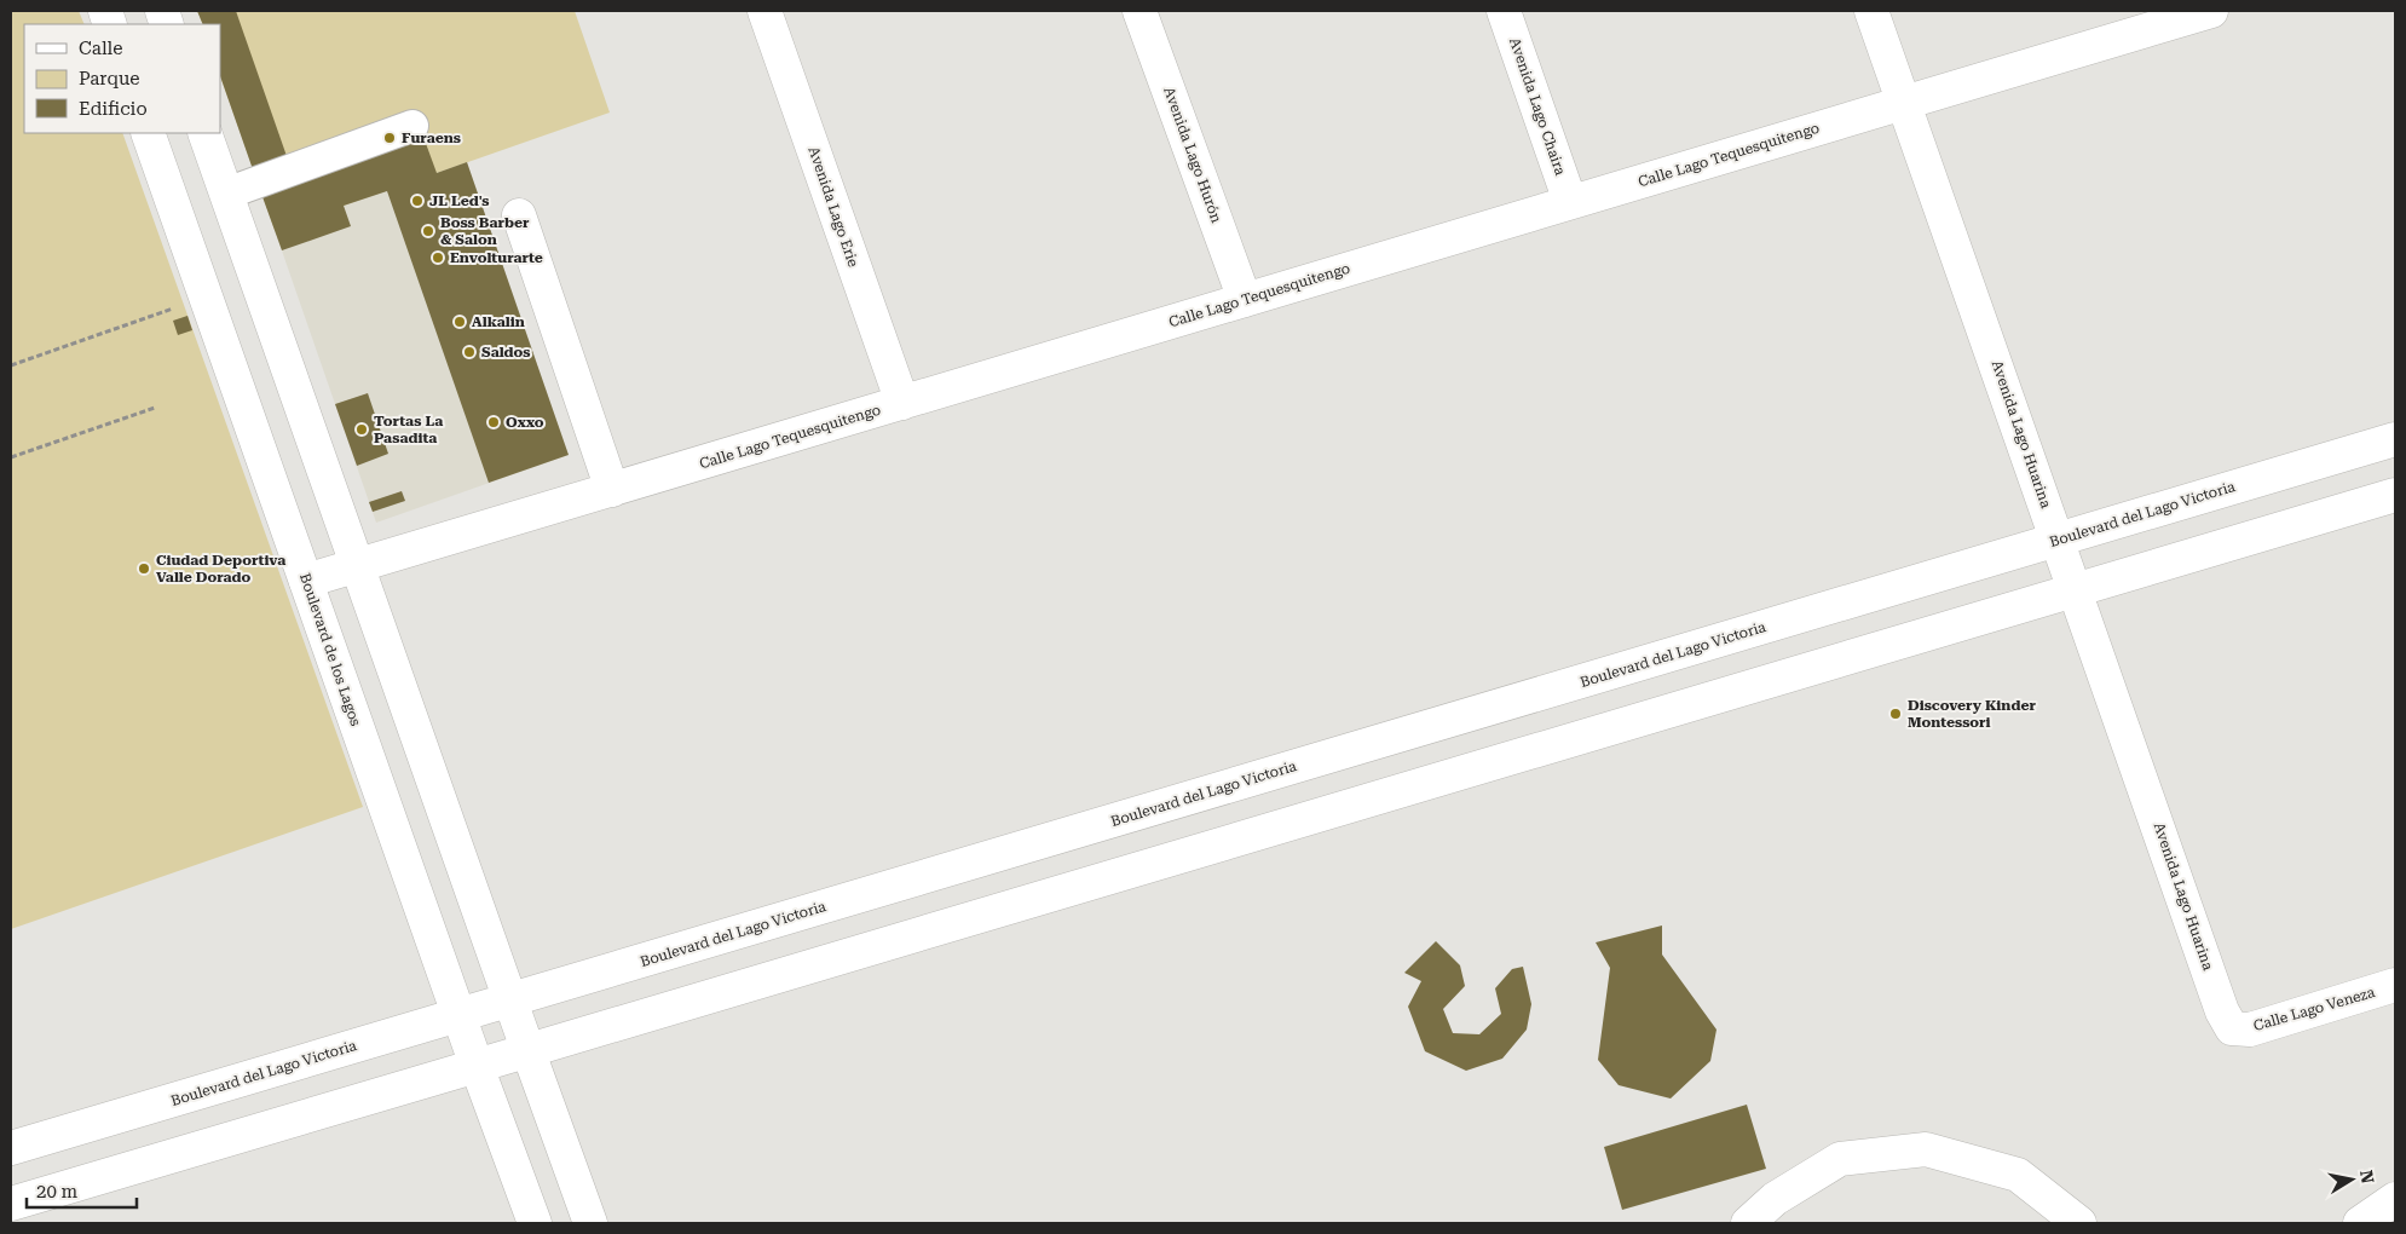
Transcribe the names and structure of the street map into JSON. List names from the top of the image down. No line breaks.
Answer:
{"streets":{"street":["Avenida Lago Chaira","Avenida Lago Hurón","Calle Lago Tequesquitengo","Avenida Lago Erie","Avenida Lago Huarina","Boulevard del Lago Victoria","Boulevard de los Lagos","Calle Lago Veneza"]},"crossings":[["Avenida Lago Chaira","Calle Lago Tequesquitengo"],["Avenida Lago Hurón","Calle Lago Tequesquitengo"],["Calle Lago Tequesquitengo","Avenida Lago Erie"],["Calle Lago Tequesquitengo","Avenida Lago Huarina"],["Calle Lago Tequesquitengo","Boulevard de los Lagos"],["Avenida Lago Huarina","Boulevard del Lago Victoria"],["Avenida Lago Huarina","Calle Lago Veneza"],["Boulevard del Lago Victoria","Boulevard de los Lagos"]],"places":["Furaens","JL Led's","Boss Barber & Salon","Envolturarte","Alkalin","Saldos","Oxxo","Tortas La Pasadita","Ciudad Deportiva Valle Dorado","Discovery Kinder Montessori"],"legend":["Calle","Parque","Edificio"],"scale_bar":"20 m","north":"right"}
